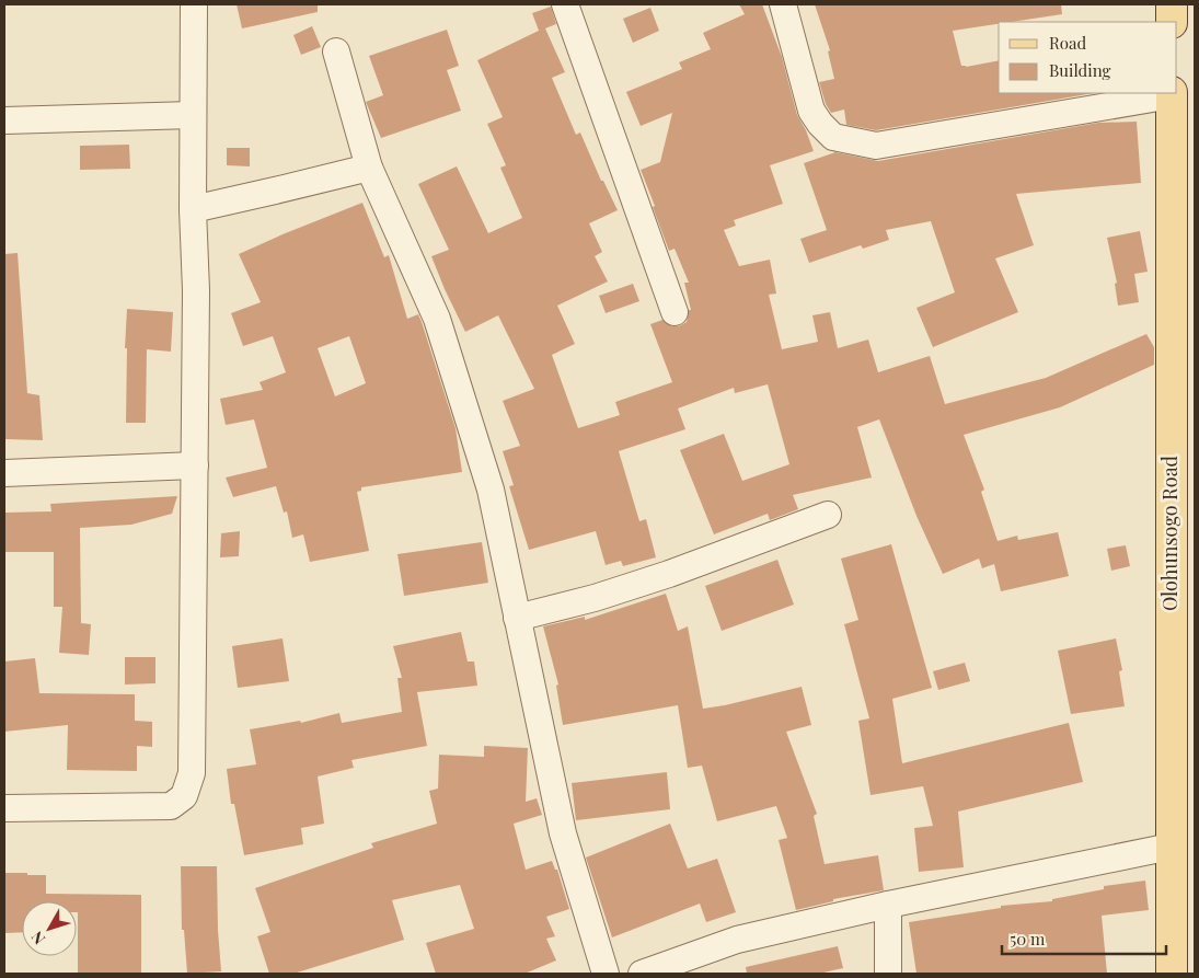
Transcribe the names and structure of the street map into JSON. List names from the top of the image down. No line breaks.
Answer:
{"streets":{"main road":["Olohunsogo Road"]},"legend":["Road","Building"],"scale_bar":"50 m","north":"bottom left"}
